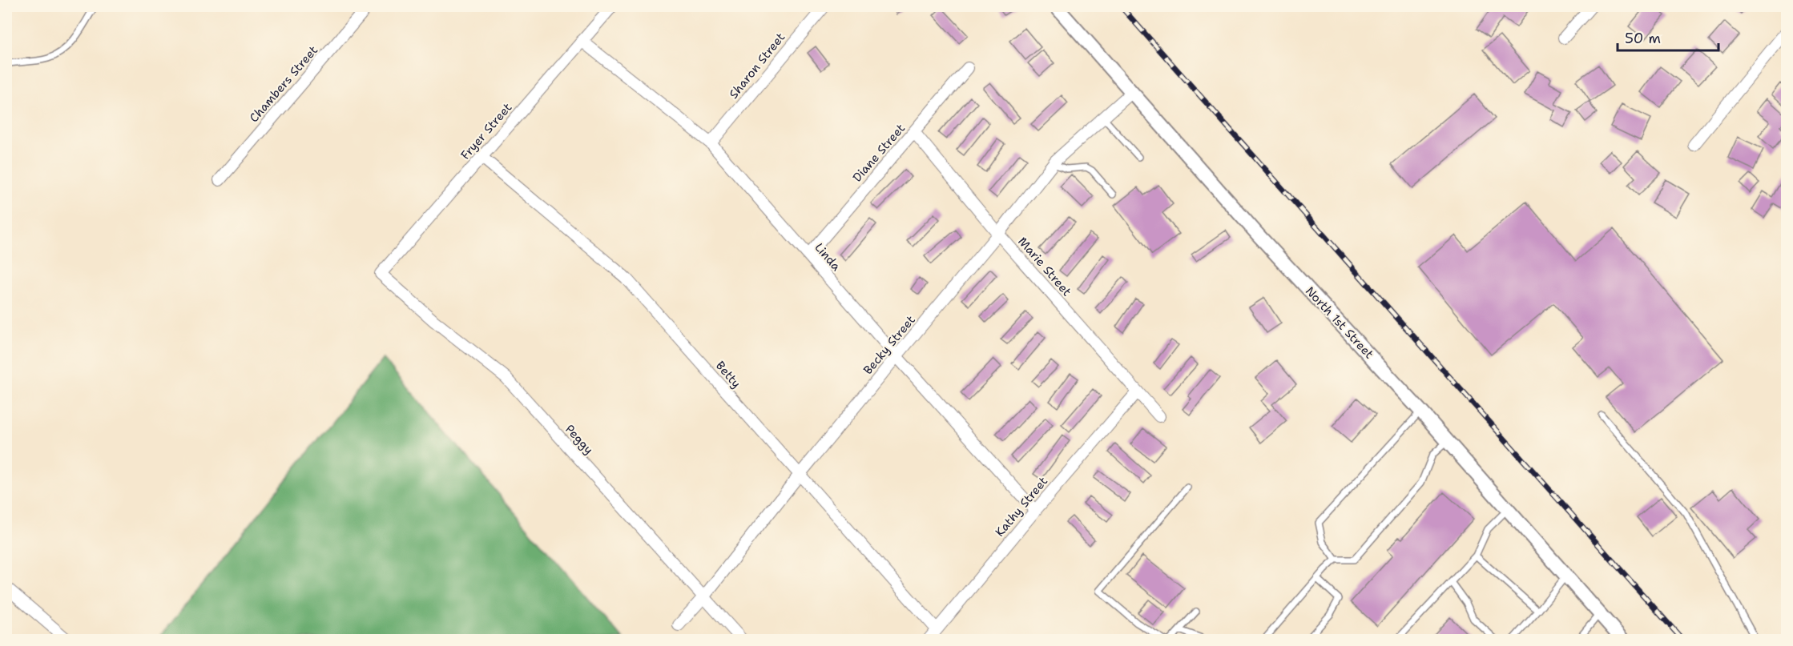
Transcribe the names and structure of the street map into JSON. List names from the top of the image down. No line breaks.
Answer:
{"streets":{"street":["Sharon Street","Chambers Street","Fryer Street","Diane Street","Linda","Marie Street","North 1st Street","Becky Street","Betty","Peggy","Kathy Street"]},"crossings":[["Sharon Street","Linda"],["Fryer Street","Linda"],["Fryer Street","Betty"],["Fryer Street","Peggy"],["Diane Street","Linda"],["Diane Street","Marie Street"],["Linda","Becky Street"],["Linda","Kathy Street"],["Marie Street","Becky Street"],["Marie Street","Kathy Street"],["North 1st Street","Becky Street"],["Becky Street","Betty"],["Becky Street","Peggy"],["Betty","Kathy Street"]],"scale_bar":"50 m"}
